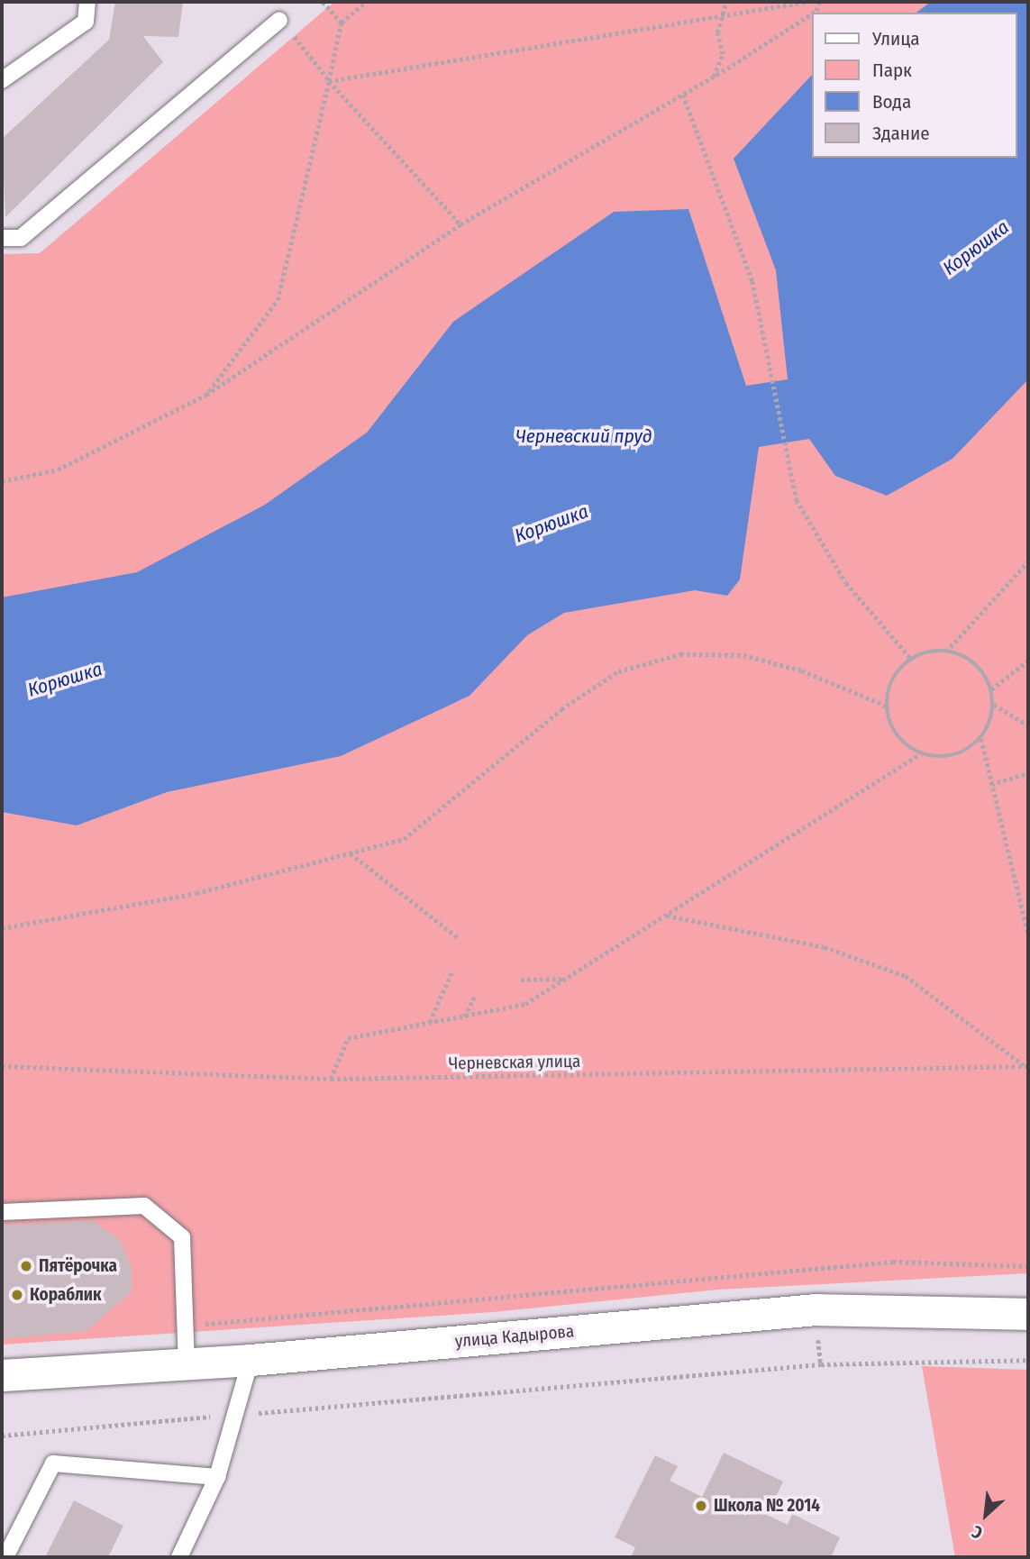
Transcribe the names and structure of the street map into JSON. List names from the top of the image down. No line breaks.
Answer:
{"streets":{"street":["улица Кадырова"],"path":["Черневская улица"]},"water":["Корюшка","Черневский пруд"],"places":["Пятёрочка","Кораблик","Школа № 2014"],"legend":["Улица","Парк","Вода","Здание"],"north":"bottom left"}
